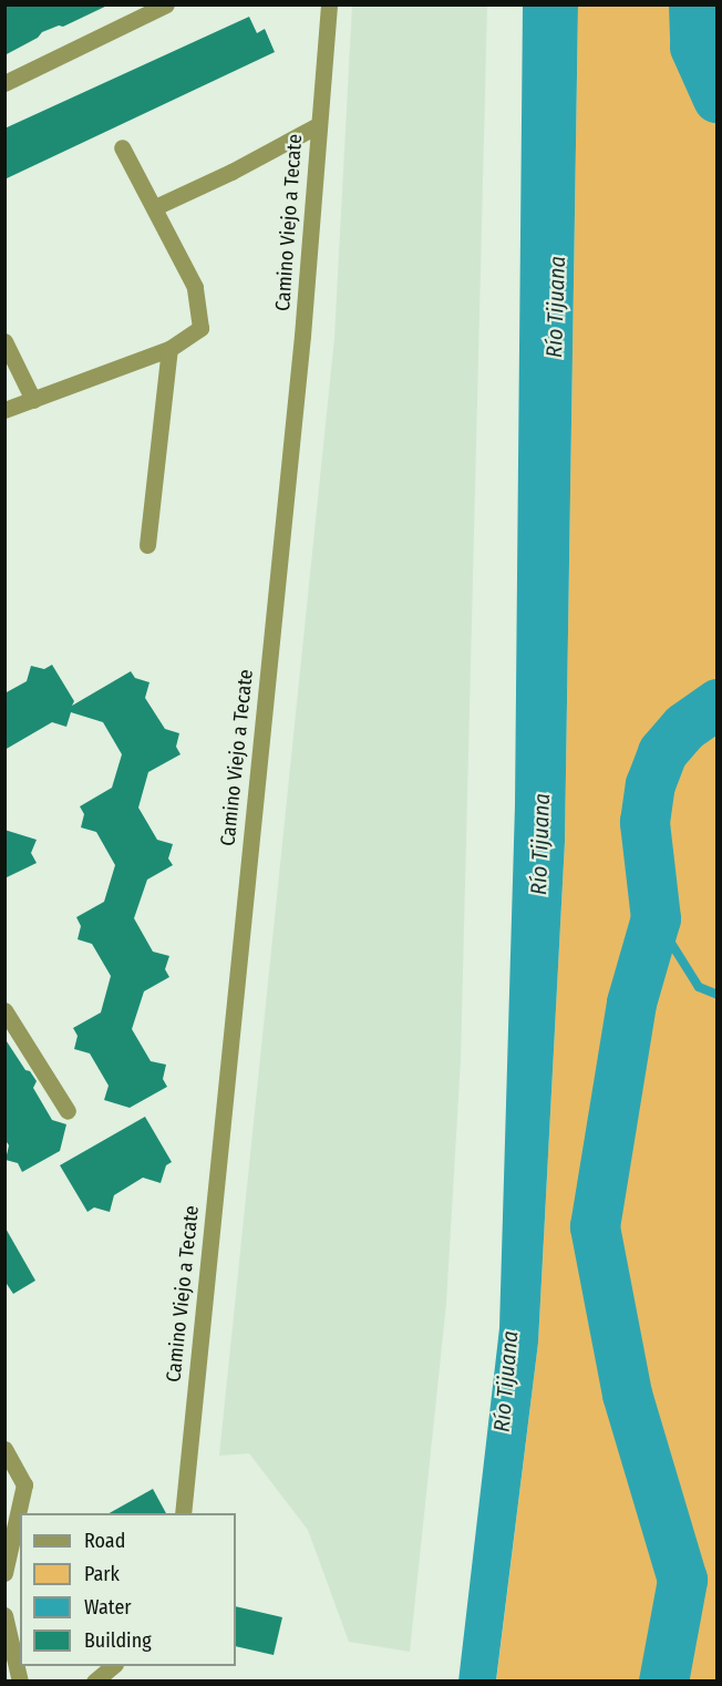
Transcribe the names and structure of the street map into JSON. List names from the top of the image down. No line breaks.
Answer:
{"streets":{"street":["Camino Viejo a Tecate"]},"water":["Río Tijuana"],"legend":["Road","Park","Water","Building"]}
